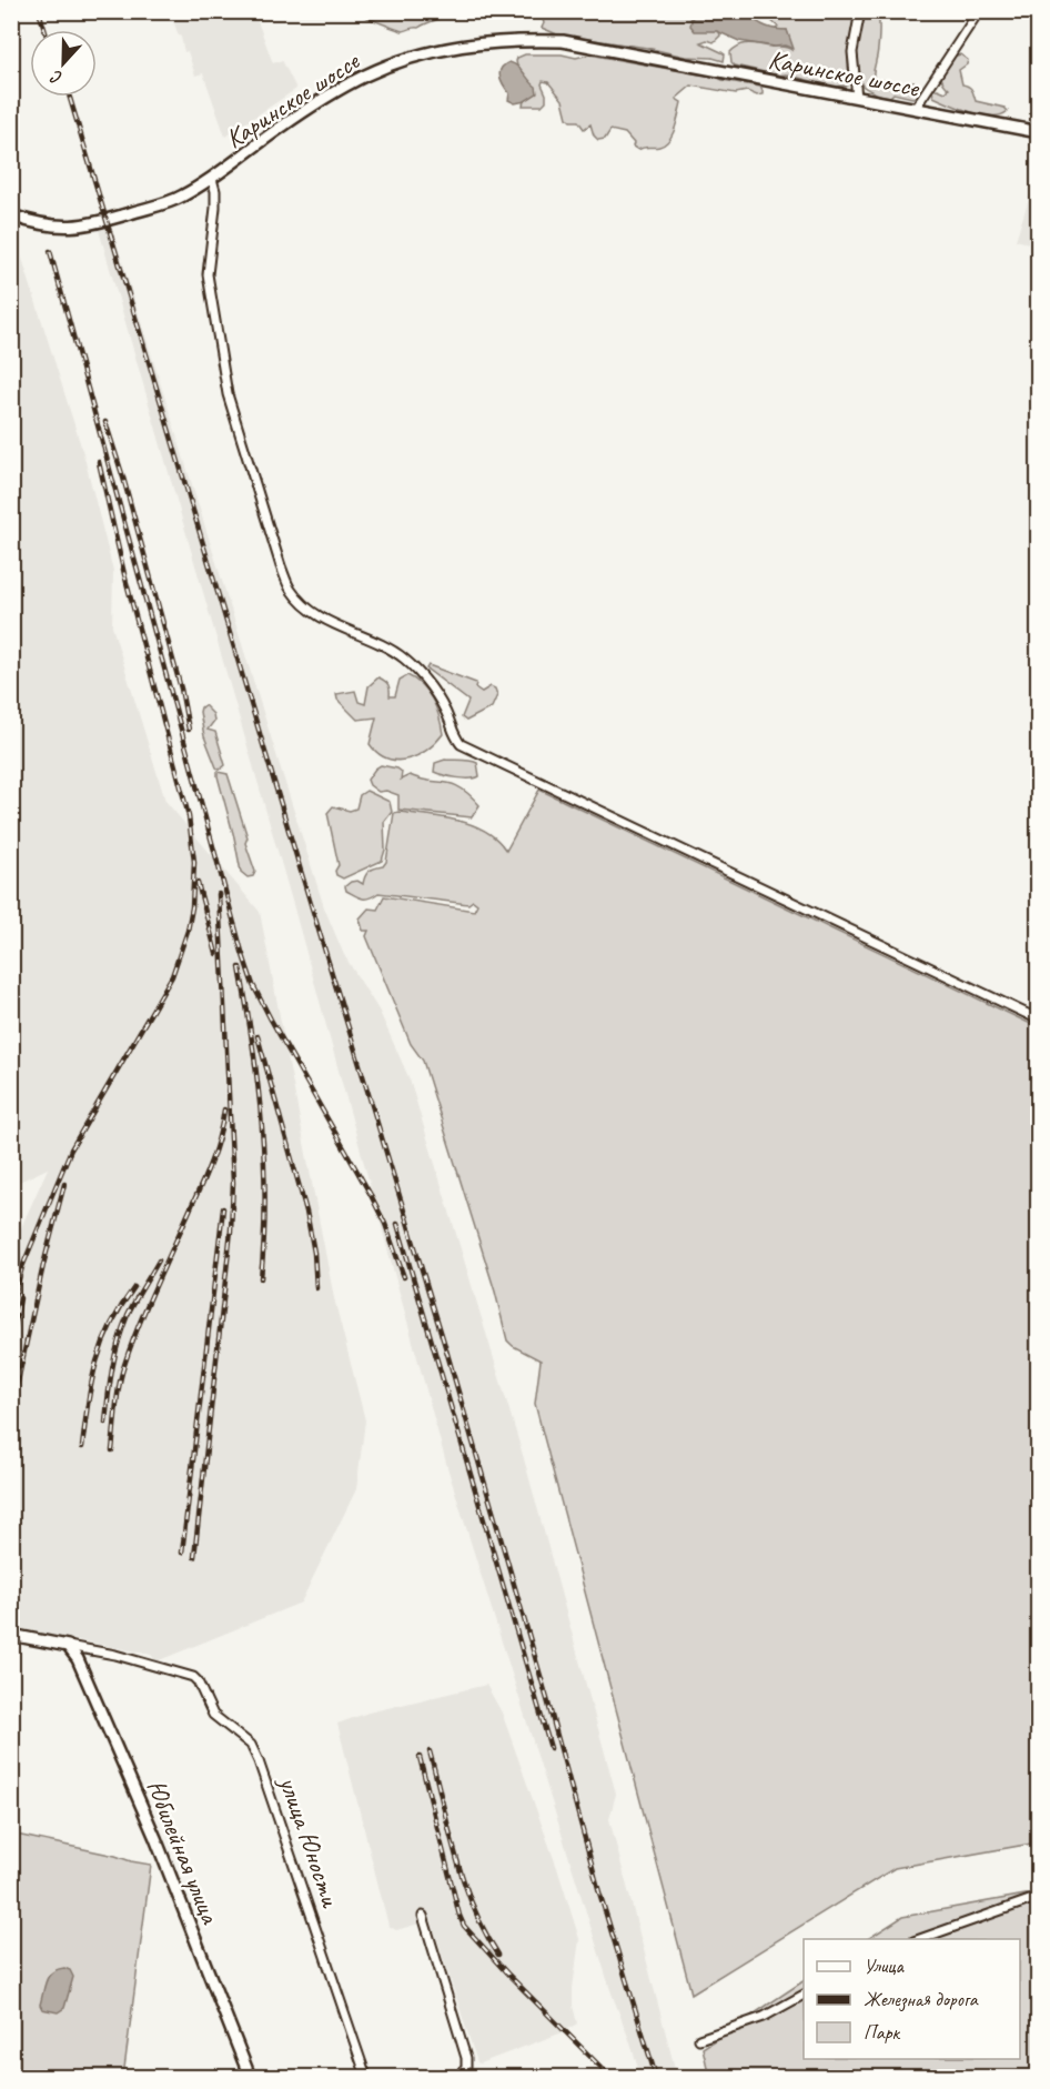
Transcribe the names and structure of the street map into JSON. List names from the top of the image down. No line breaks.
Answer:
{"streets":{"street":["Каринское шоссе","улица Юности","Юбилейная улица"]},"crossings":[["улица Юности","Юбилейная улица"]],"legend":["Улица","Железная дорога","Парк"],"north":"bottom"}
